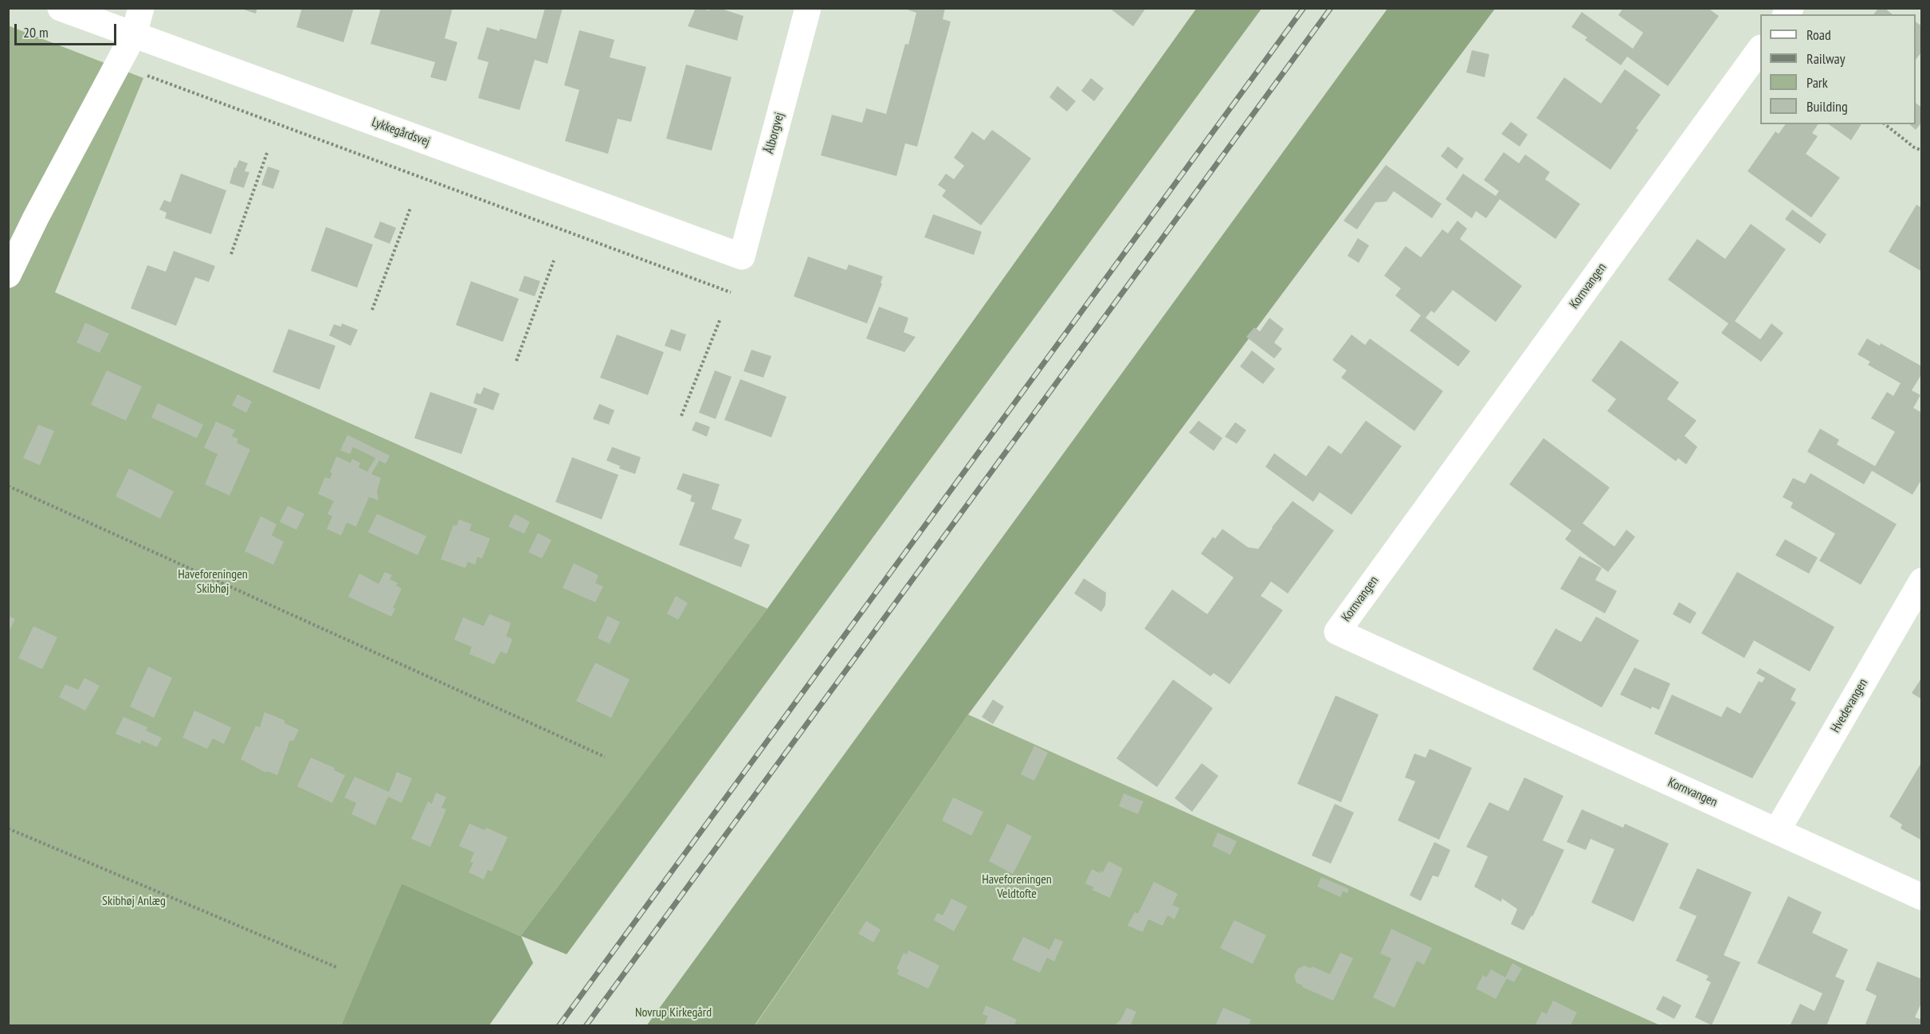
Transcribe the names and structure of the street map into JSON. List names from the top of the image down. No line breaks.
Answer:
{"streets":{"street":["Lykkegårdsvej","Ålborgvej","Kornvangen","Hvedevangen"]},"crossings":[["Lykkegårdsvej","Ålborgvej"],["Kornvangen","Hvedevangen"]],"parks":["Haveforeningen Skibhøj","Haveforeningen Veldtofte","Skibhøj Anlæg","Novrup Kirkegård"],"legend":["Road","Railway","Park","Building"],"scale_bar":"20 m"}
